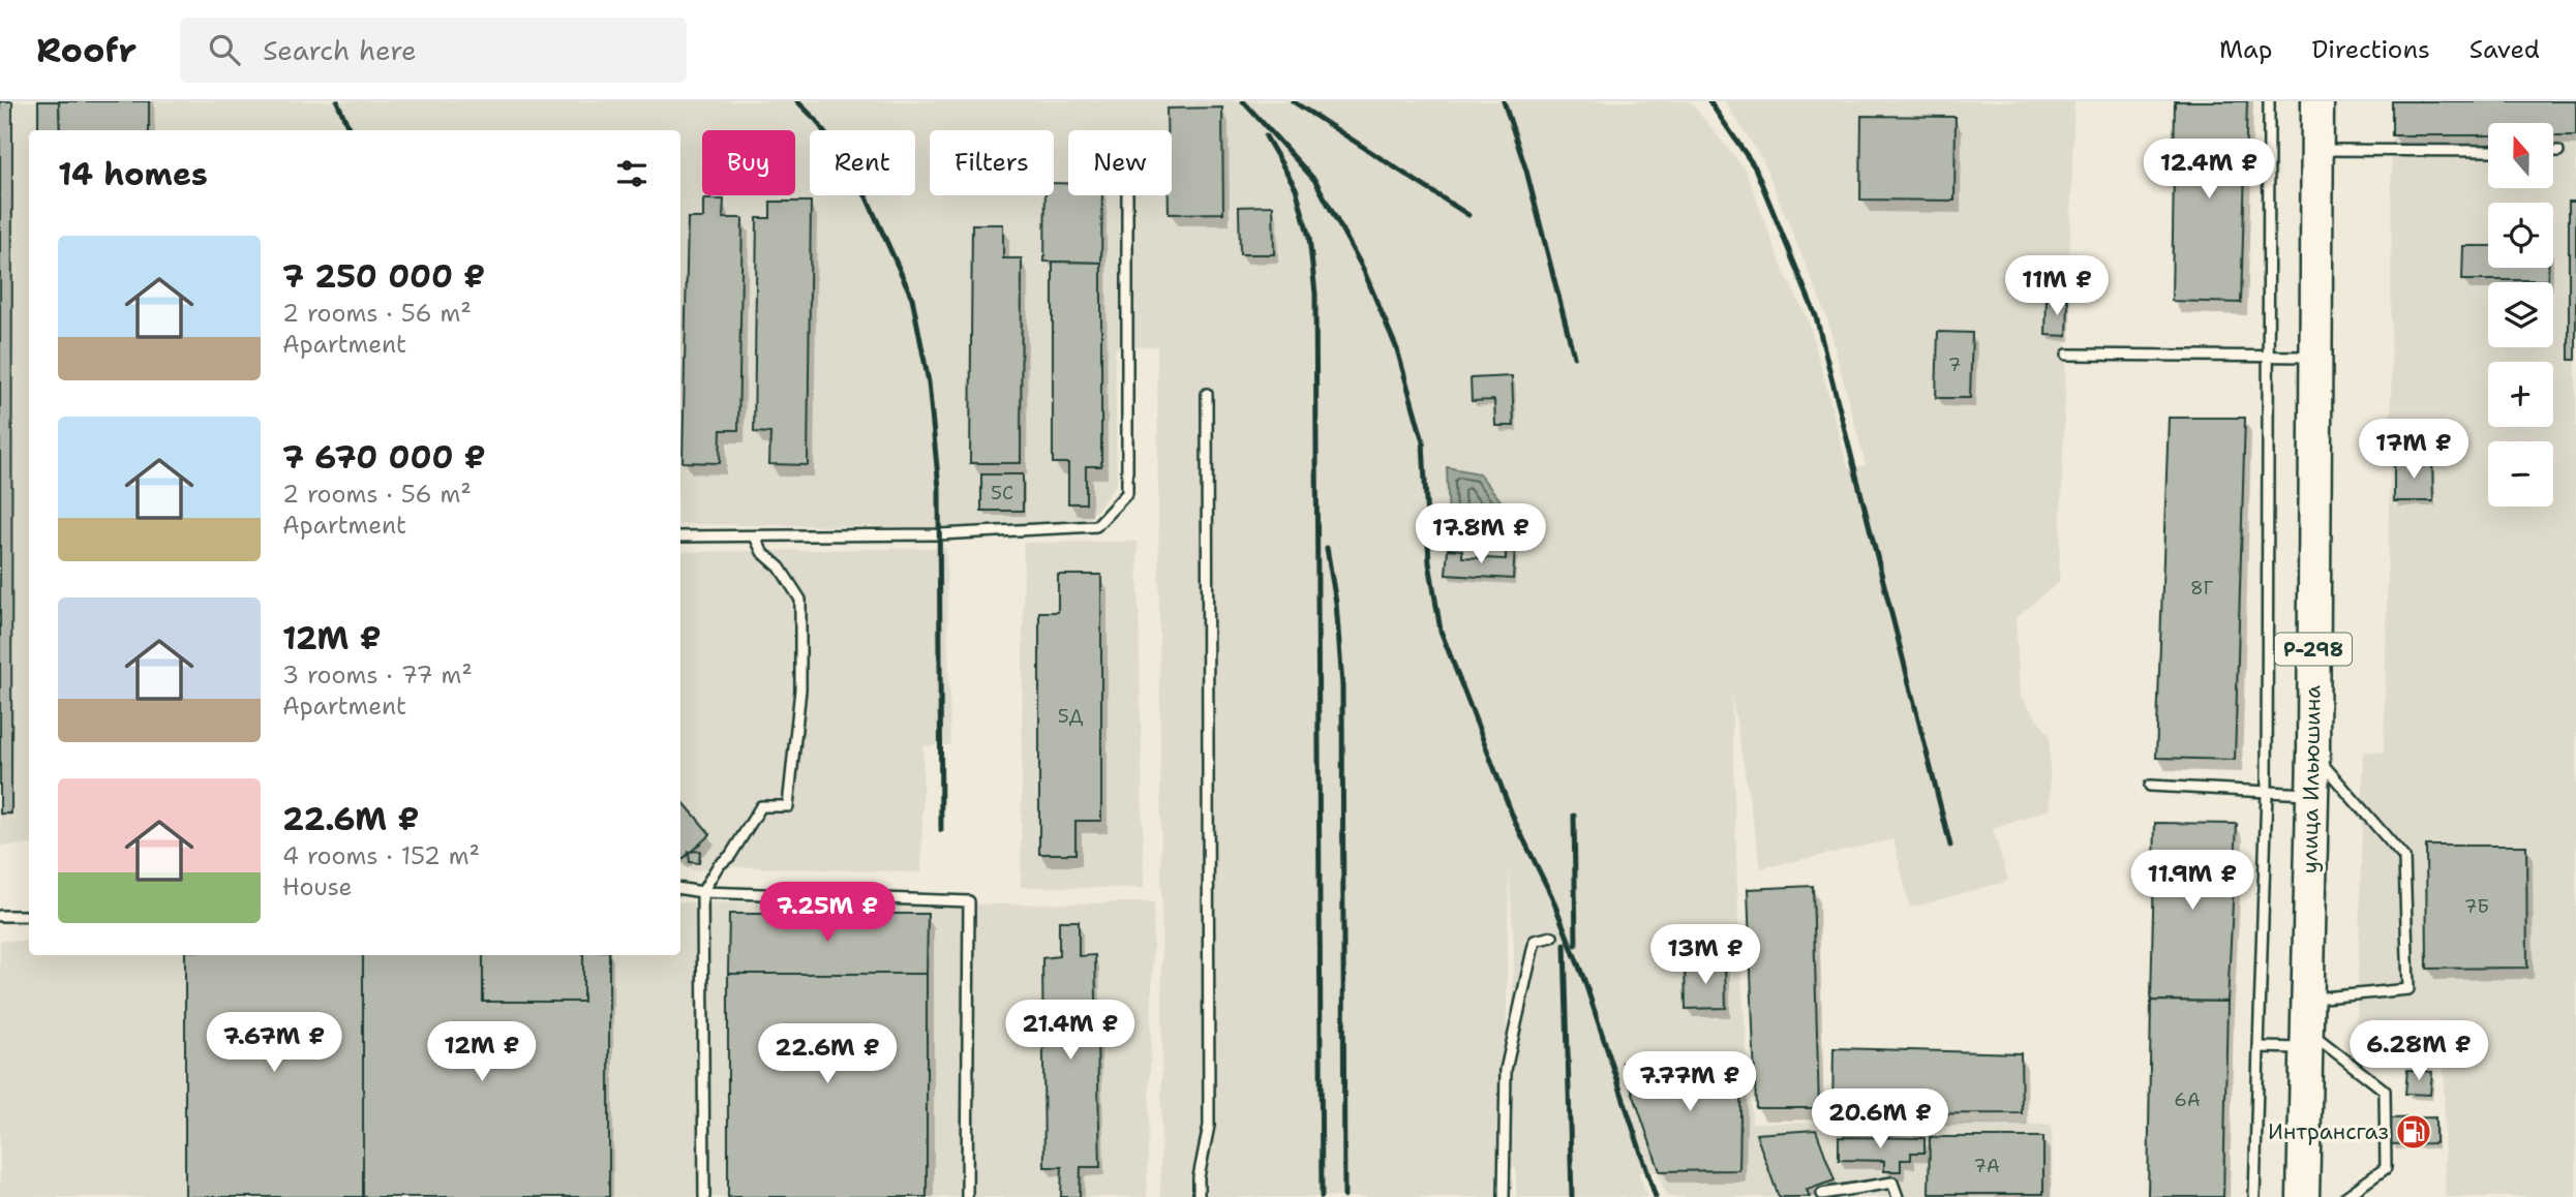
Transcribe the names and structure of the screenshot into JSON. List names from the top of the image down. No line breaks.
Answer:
{"streets":{"highway":["Р-298","улица Ильюшина"]},"places":{"fuel station":["Интрансгаз"]},"house_numbers":["7","5С","8Г","5Д","7Б","6А","7А"],"north":"top","page":{"header":"Roofr","search":"Search here","nav":["Map","Directions","Saved"],"map_buttons":["+","−"],"chip":["Buy","Rent","Filters","New"],"heading":"14 homes","price":["12.4M ₽","11M ₽","17M ₽","17.8M ₽","11.9M ₽","7.25M ₽","13M ₽","21.4M ₽","7.67M ₽","6.28M ₽","12M ₽","22.6M ₽","7.77M ₽","20.6M ₽"],"list":[{"name":"7 250 000 ₽","note":"2 rooms · 56 m² · Apartment"},{"name":"7 670 000 ₽","note":"2 rooms · 56 m² · Apartment"},{"name":"12M ₽","note":"3 rooms · 77 m² · Apartment"},{"name":"22.6M ₽","note":"4 rooms · 152 m² · House"}]}}
